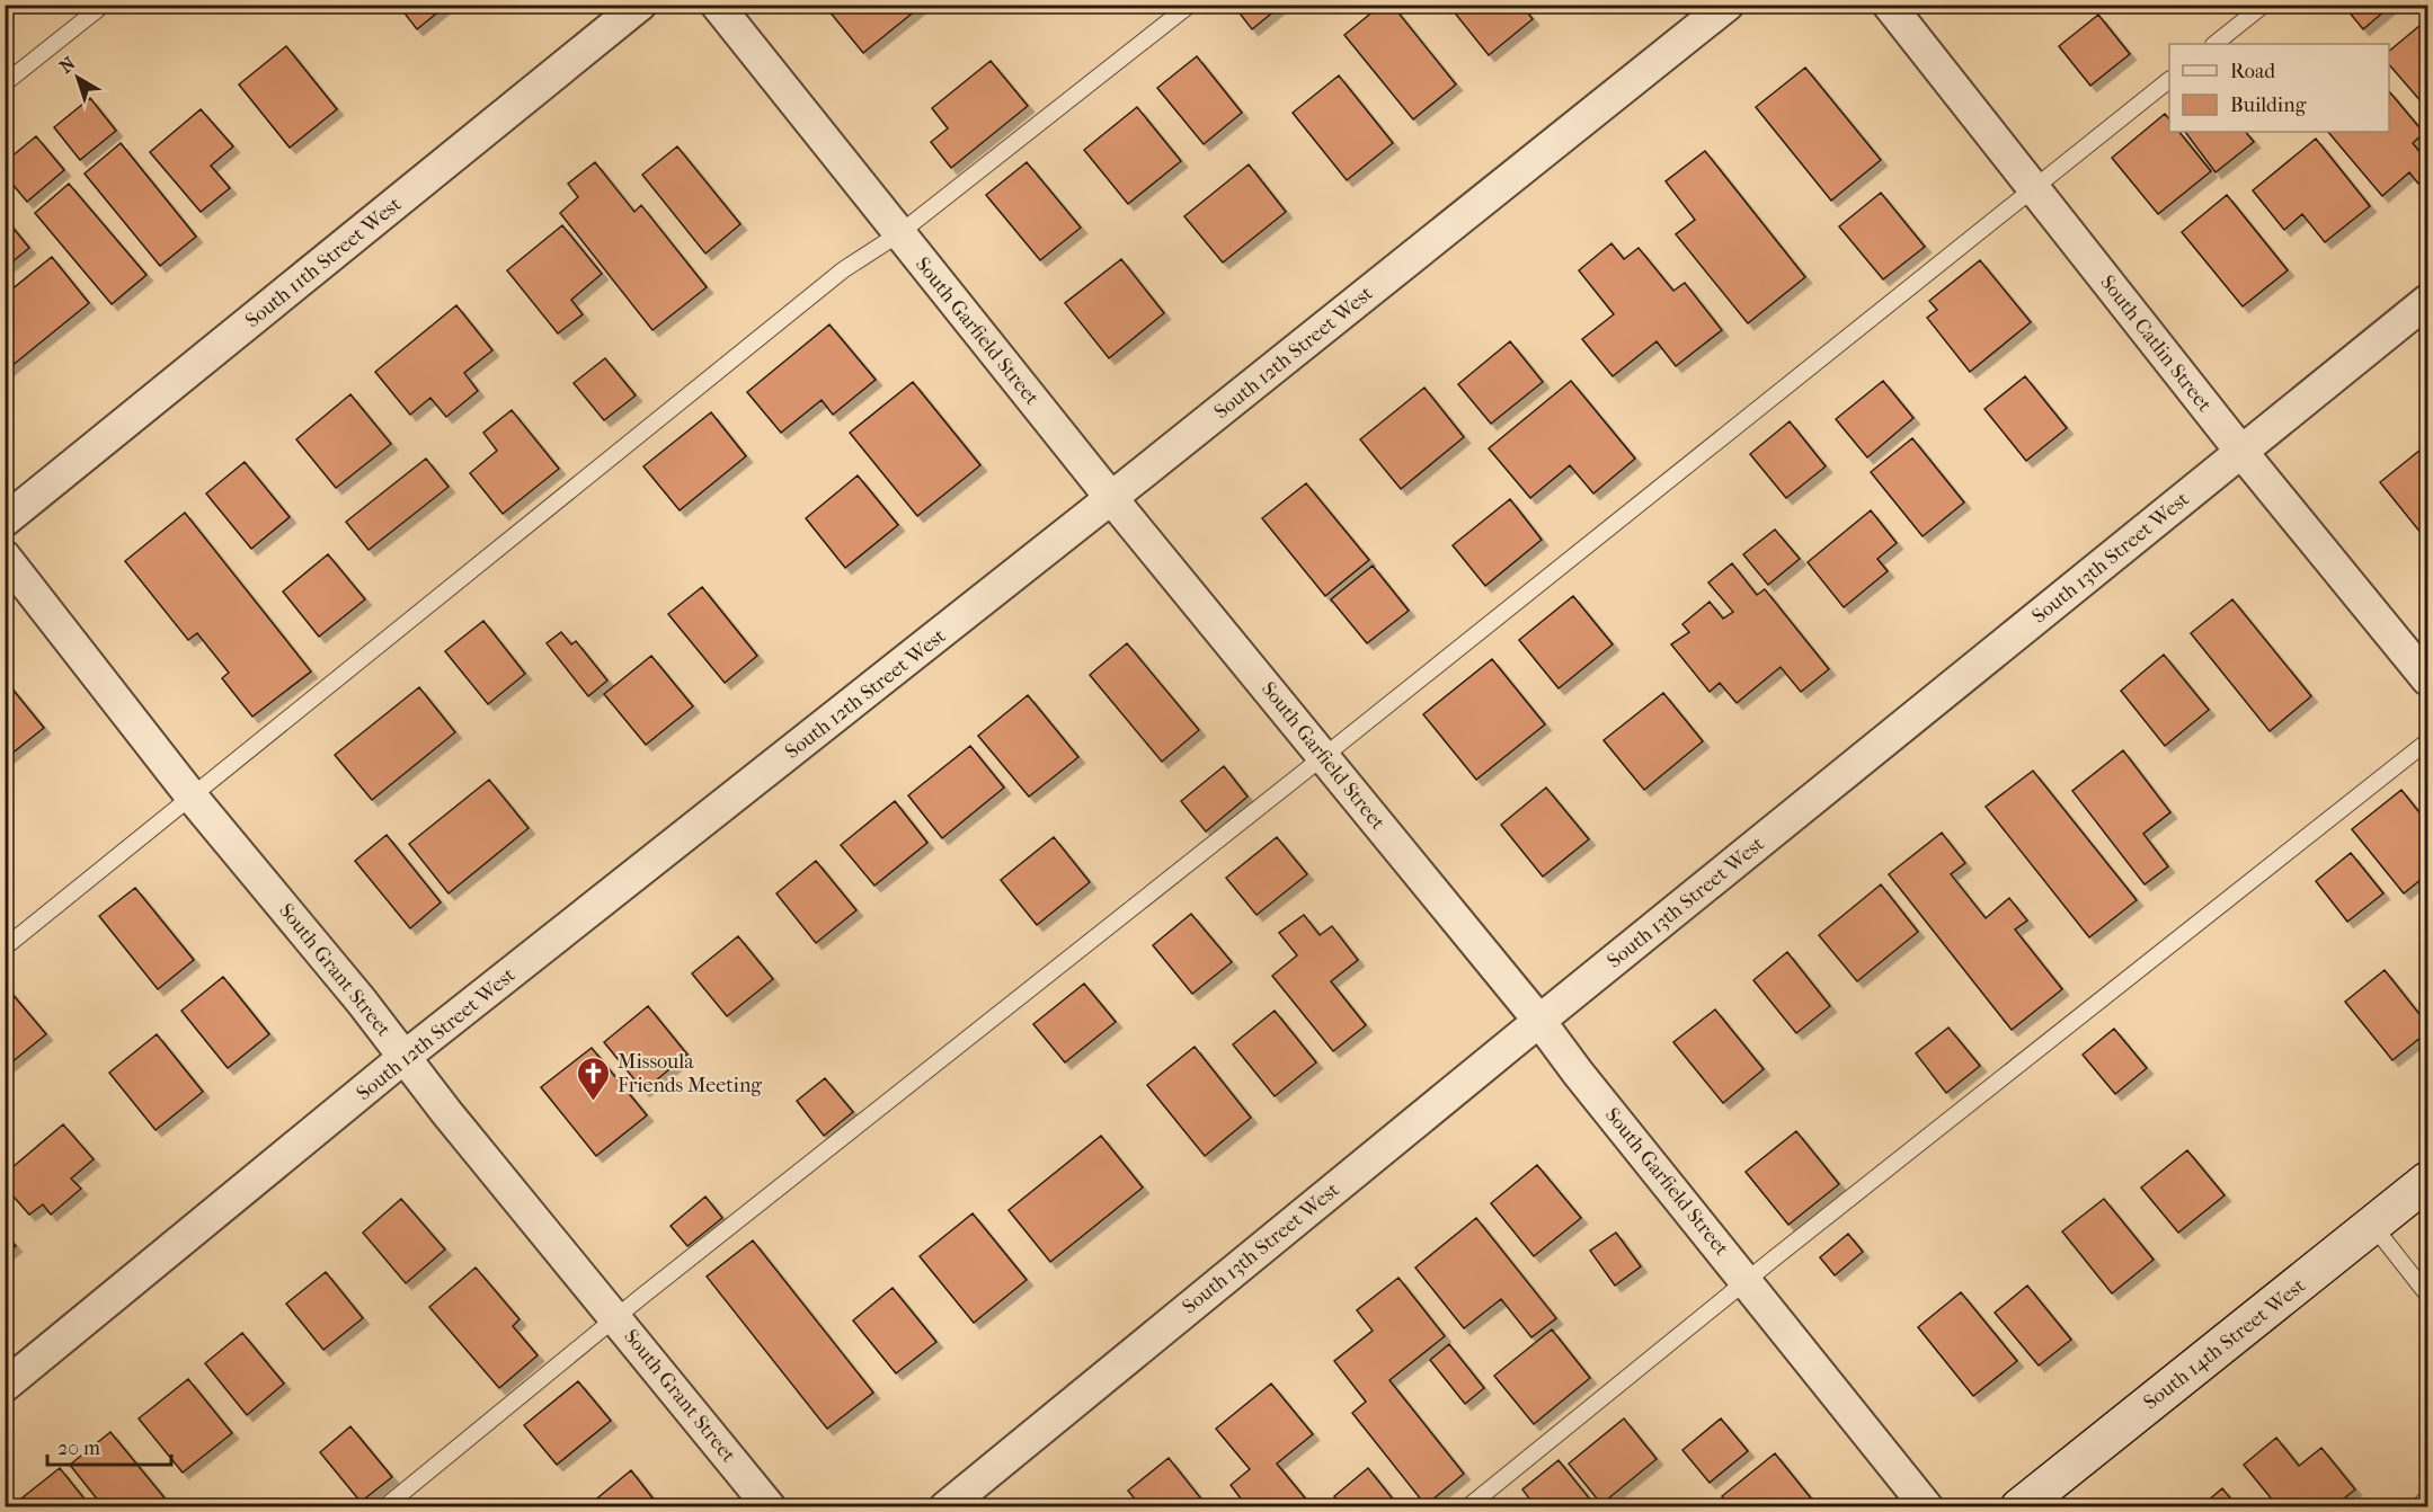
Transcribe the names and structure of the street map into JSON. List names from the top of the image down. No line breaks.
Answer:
{"streets":{"main road":["South 14th Street West"],"street":["South 11th Street West","South Garfield Street","South Catlin Street","South 12th Street West","South 13th Street West","South Grant Street"]},"crossings":[["South Garfield Street","South 12th Street West"],["South Garfield Street","South 13th Street West"],["South Catlin Street","South 13th Street West"],["South 12th Street West","South Grant Street"]],"places":{"church":["Missoula Friends Meeting"]},"legend":["Road","Building"],"scale_bar":"20 m","north":"top left"}
